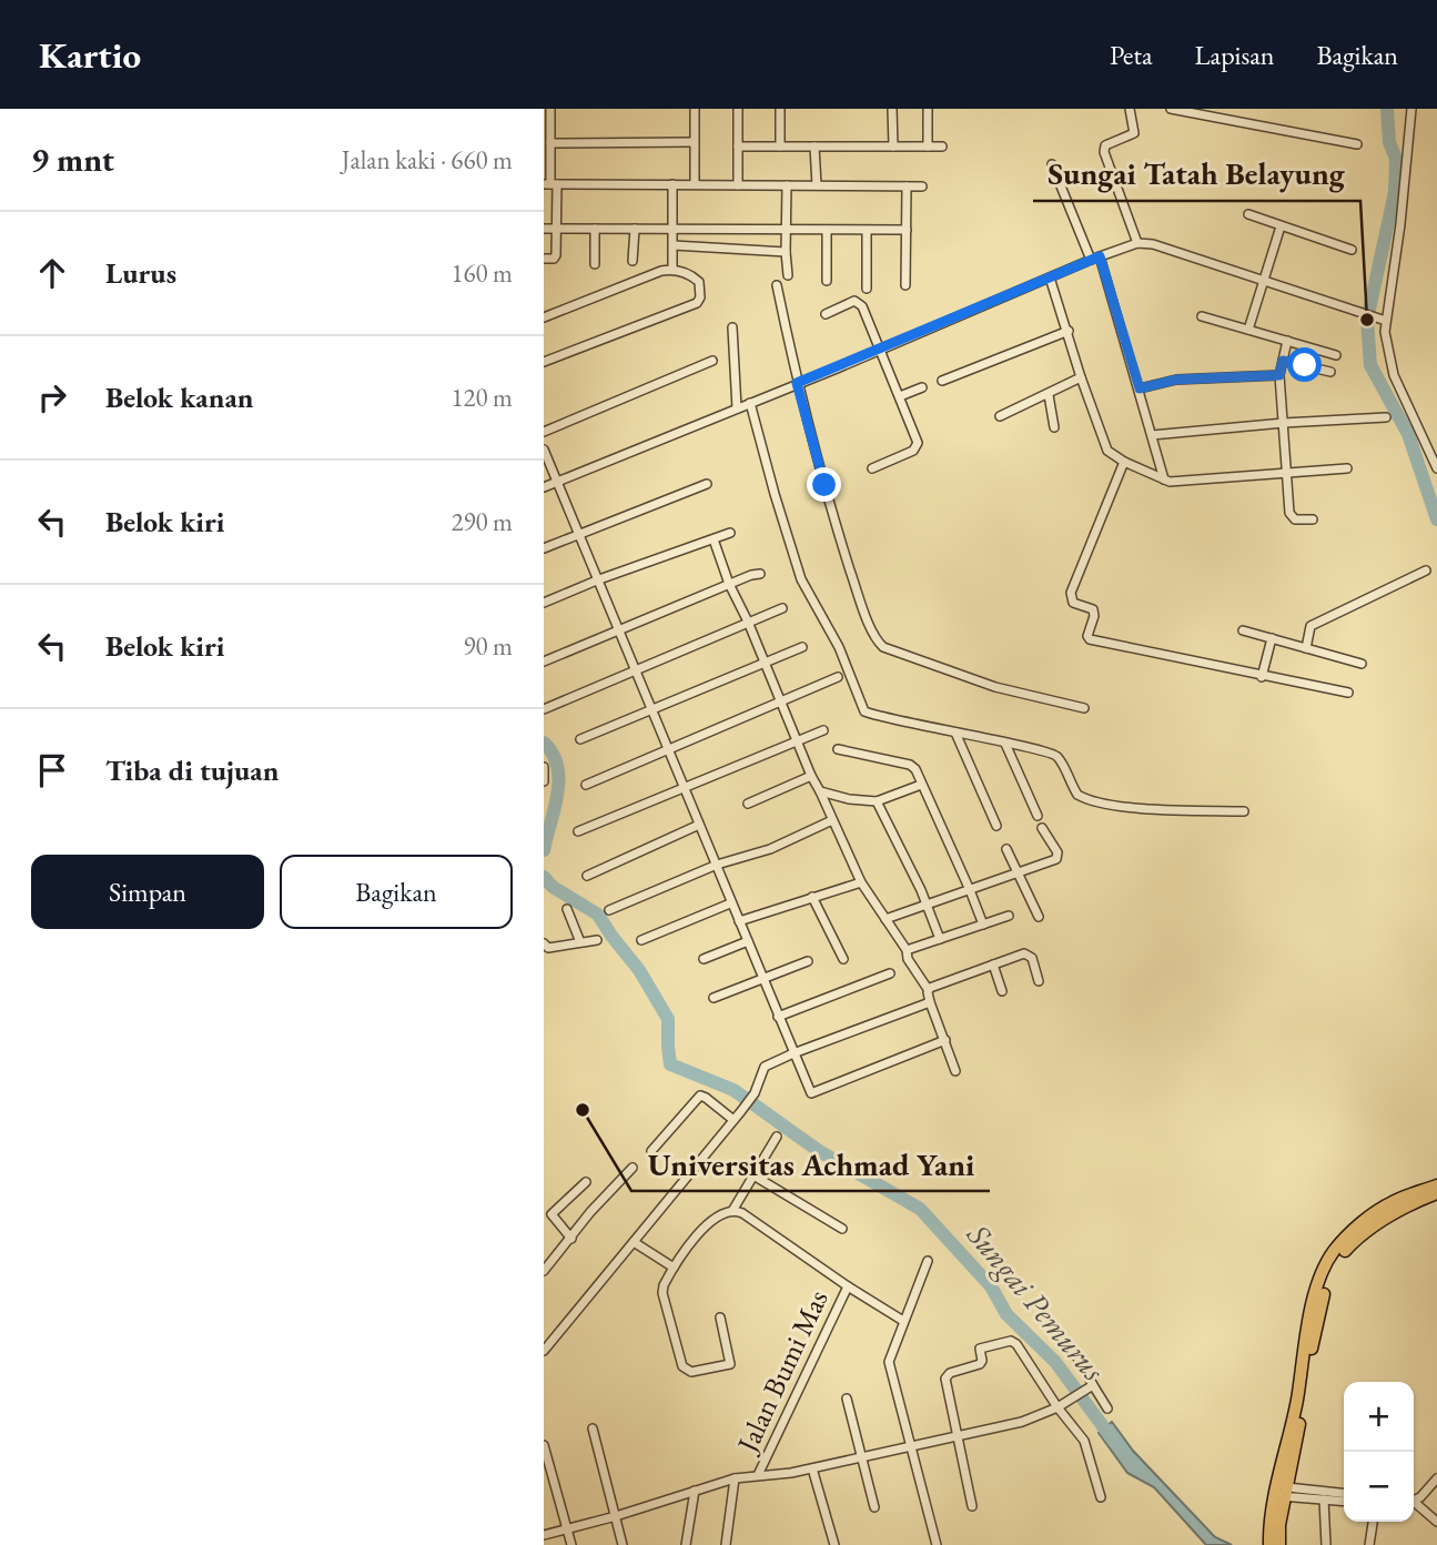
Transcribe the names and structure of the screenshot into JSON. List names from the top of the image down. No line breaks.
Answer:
{"streets":{"street":["Jalan Bumi Mas"]},"water":["Sungai Pemurus"],"places":["Sungai Tatah Belayung","Universitas Achmad Yani"],"page":{"header":"Kartio","nav":["Peta","Lapisan","Bagikan"],"heading":["9 mnt","Jalan kaki · 660 m"],"list":[["Lurus","160 m"],["Belok kanan","120 m"],["Belok kiri","290 m"],["Belok kiri","90 m"],"Tiba di tujuan"],"buttons":["Simpan","Bagikan"],"map_buttons":["+","−"]}}
